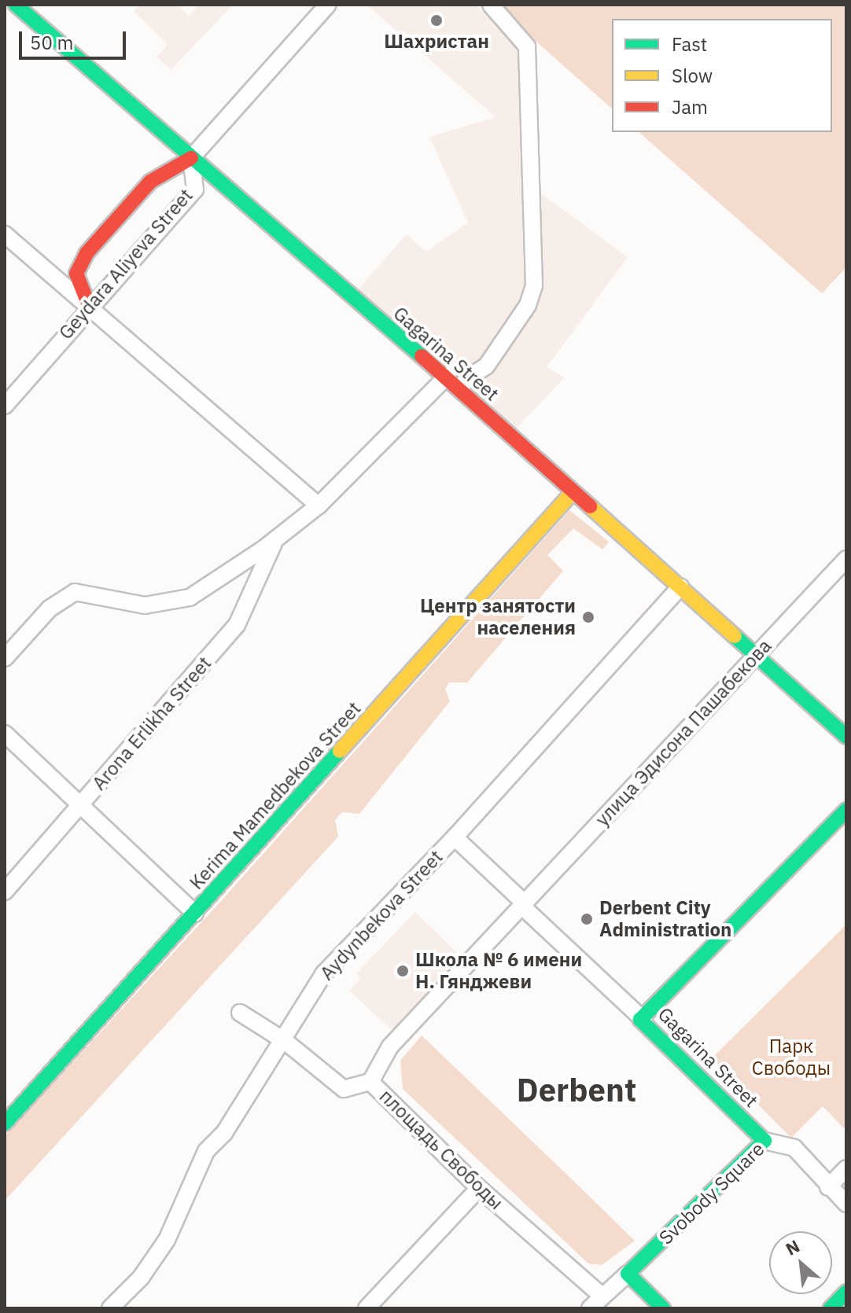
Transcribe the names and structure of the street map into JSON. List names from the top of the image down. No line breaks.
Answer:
{"streets":{"main road":["Gagarina Street","Kerima Mamedbekova Street","Svobody Square"],"street":["Geydara Aliyeva Street","Arona Erlikha Street","улица Эдисона Пашабекова","Aydynbekova Street","площадь Свободы"]},"crossings":[["Geydara Aliyeva Street","Gagarina Street"],["Gagarina Street","улица Эдисона Пашабекова"],["Gagarina Street","Kerima Mamedbekova Street"],["Gagarina Street","Aydynbekova Street"],["улица Эдисона Пашабекова","площадь Свободы"],["улица Эдисона Пашабекова","Svobody Square"],["Aydynbekova Street","Svobody Square"],["площадь Свободы","Svobody Square"]],"districts":["Derbent"],"parks":["Парк Свободы"],"places":["Шахристан","Центр занятости населения","Derbent City Administration","Школа № 6 имени Н. Гянджеви"],"legend":["Fast","Slow","Jam"],"scale_bar":"50 m","north":"top left"}
